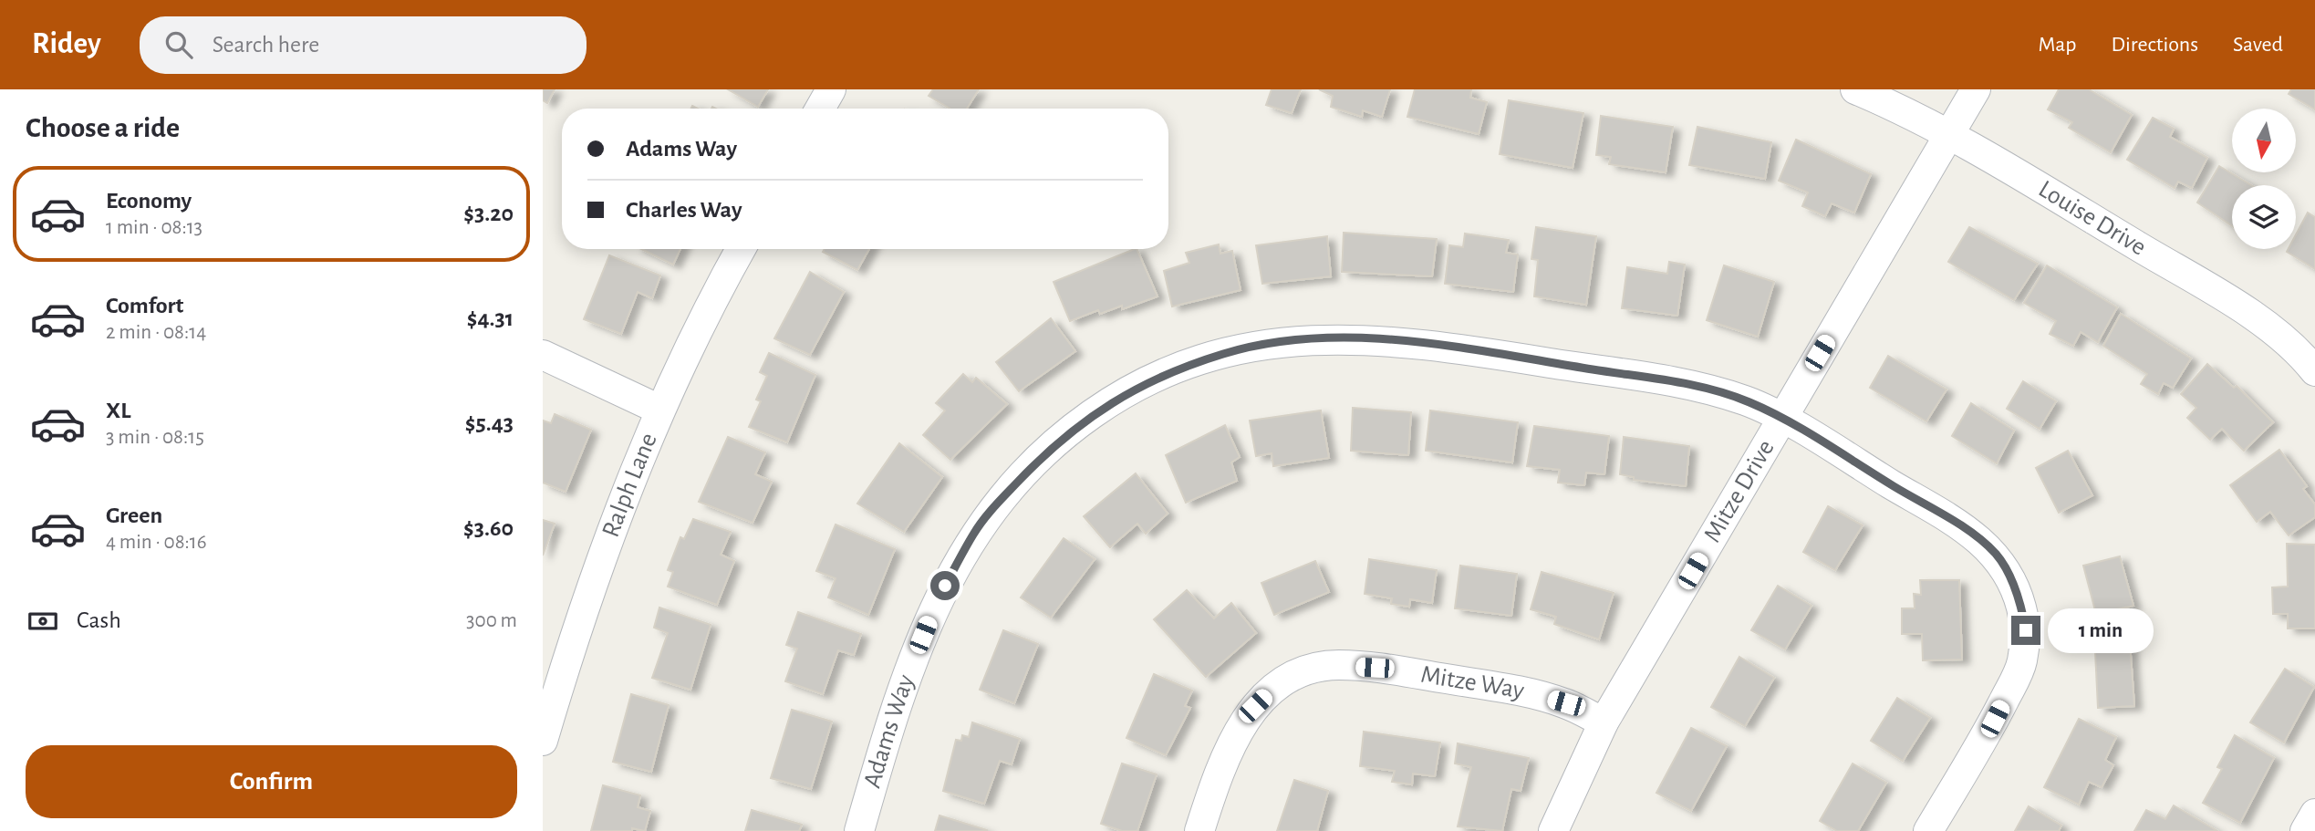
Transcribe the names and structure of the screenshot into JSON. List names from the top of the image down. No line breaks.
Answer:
{"streets":{"street":["Louise Drive","Ralph Lane","Mitze Drive","Mitze Way","Adams Way"]},"crossings":[["Louise Drive","Mitze Drive"],["Mitze Drive","Mitze Way"],["Mitze Drive","Adams Way"]],"north":"bottom","page":{"header":"Ridey","search":"Search here","nav":["Map","Directions","Saved"],"heading":"Choose a ride","banner":["Adams Way","Charles Way"],"list":[{"name":"Economy","note":"1 min · 08:13","value":"$3.20"},{"name":"Comfort","note":"2 min · 08:14","value":"$4.31"},{"name":"XL","note":"3 min · 08:15","value":"$5.43"},{"name":"Green","note":"4 min · 08:16","value":"$3.60"}],"pay":["Cash","300 m"],"bubble":"1 min","buttons":"Confirm"}}
